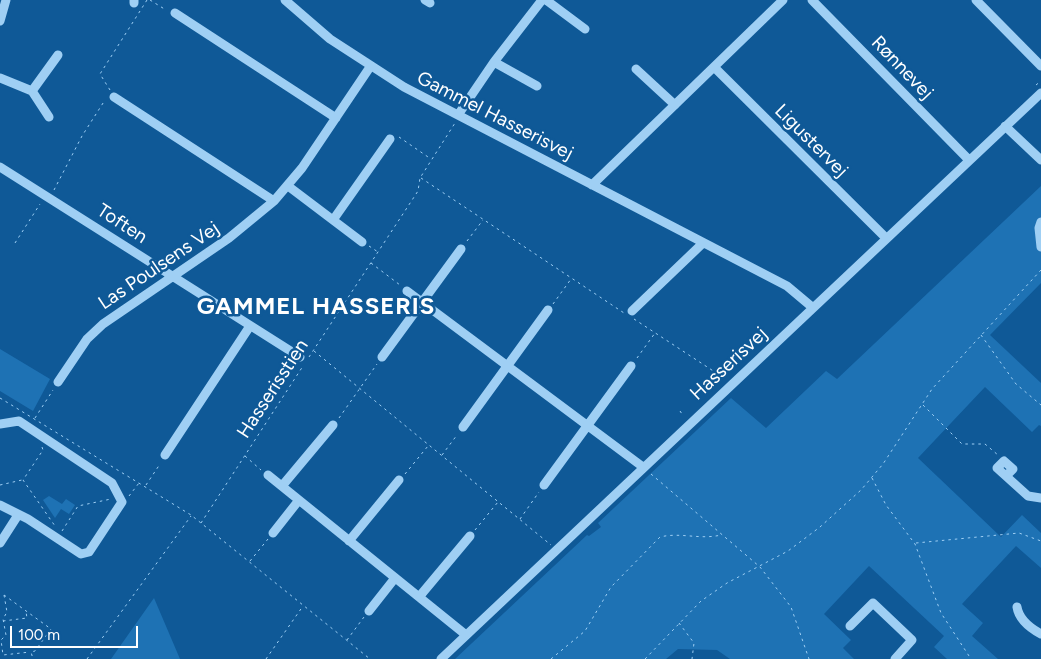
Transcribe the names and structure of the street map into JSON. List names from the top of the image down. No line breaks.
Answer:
{"streets":{"street":["Rønnevej","Gammel Hasserisvej","Ligustervej","Toften","Las Poulsens Vej","Hasserisvej"],"path":["Hasserisstien"]},"crossings":[["Rønnevej","Hasserisvej"],["Gammel Hasserisvej","Las Poulsens Vej"],["Gammel Hasserisvej","Hasserisvej"],["Gammel Hasserisvej","Hasserisstien"],["Ligustervej","Hasserisvej"],["Toften","Las Poulsens Vej"]],"districts":["GAMMEL HASSERIS"],"scale_bar":"100 m"}
